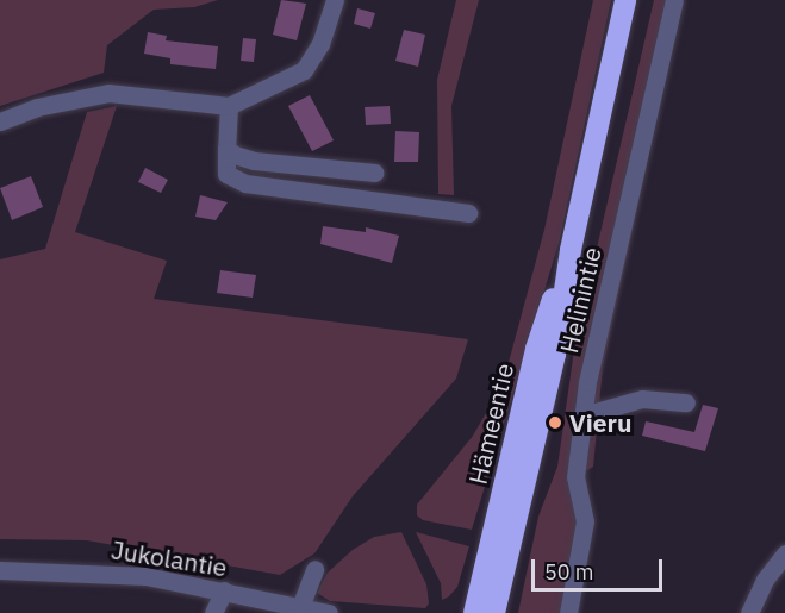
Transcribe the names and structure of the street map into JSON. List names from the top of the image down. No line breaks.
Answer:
{"streets":{"highway":["Hämeentie"],"street":["Helinintie","Jukolantie"]},"places":["Vieru"],"scale_bar":"50 m"}
